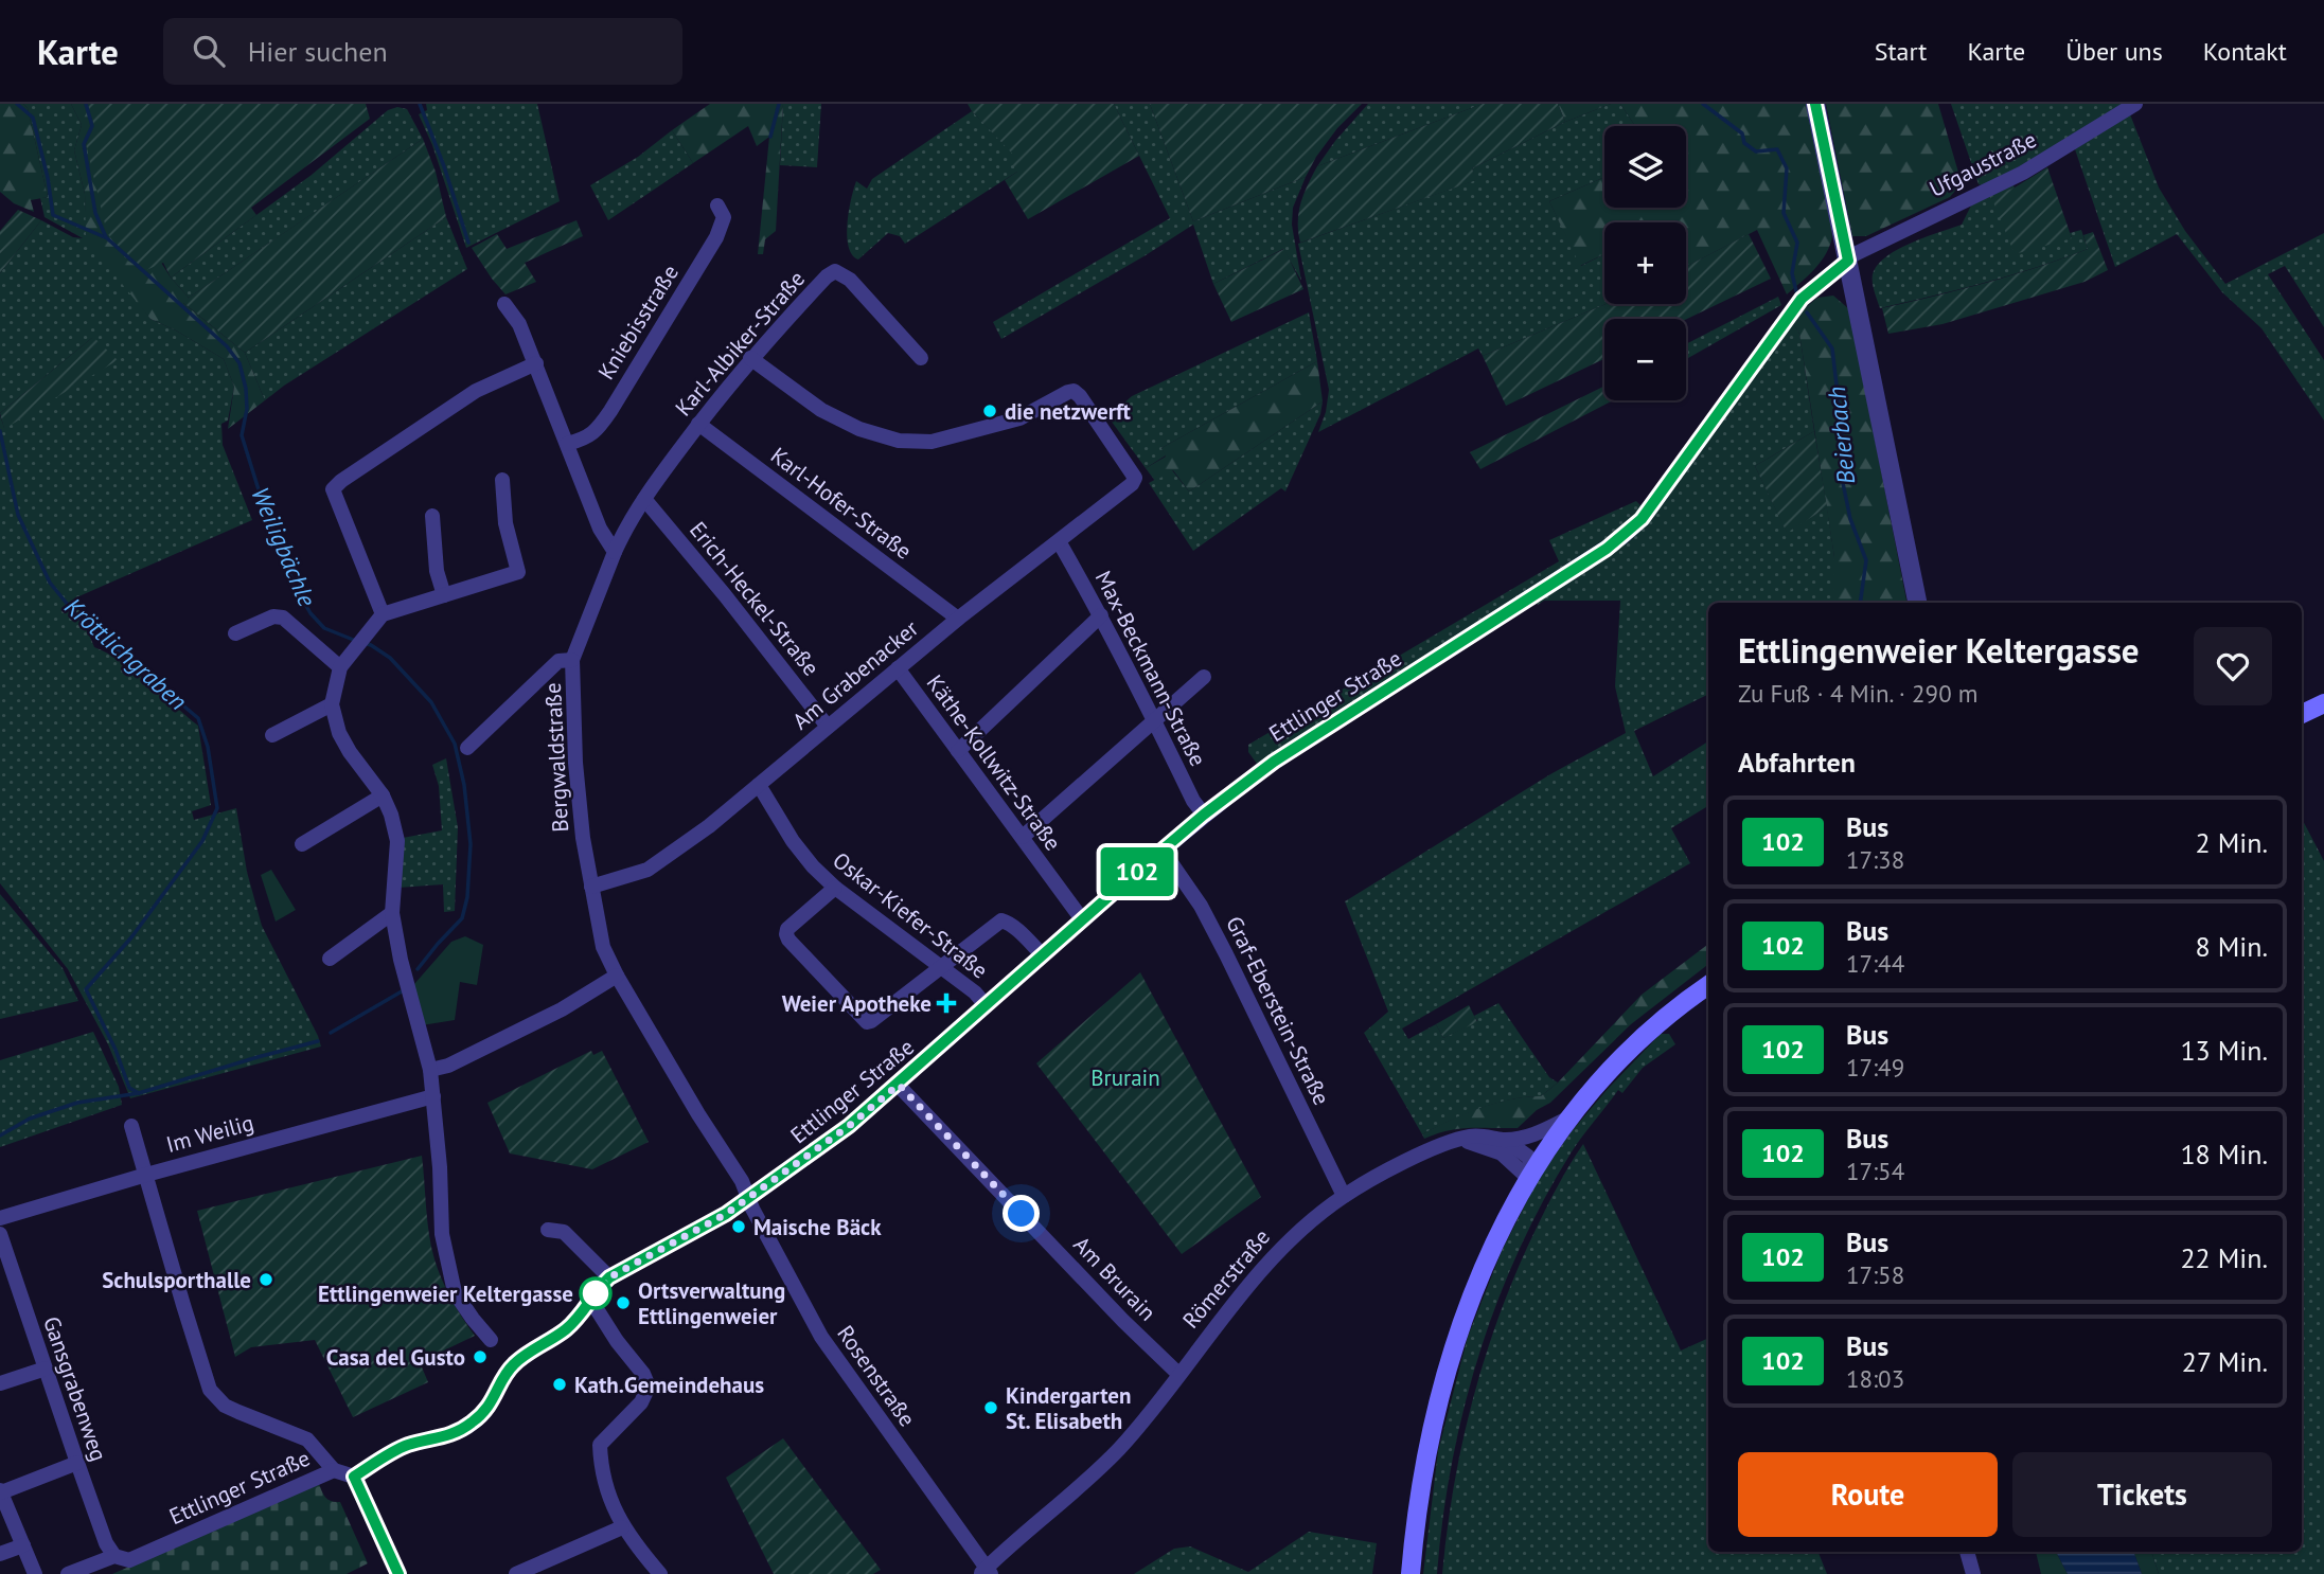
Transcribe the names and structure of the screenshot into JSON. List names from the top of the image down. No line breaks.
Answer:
{"streets":{"main road":["Römerstraße"],"street":["Ufgaustraße","Kniebisstraße","Karl-Albiker-Straße","Karl-Hofer-Straße","Erich-Heckel-Straße","Max-Beckmann-Straße","Am Grabenacker","Ettlinger Straße","Bergwaldstraße","Käthe-Kollwitz-Straße","Oskar-Kiefer-Straße","Graf-Eberstein-Straße","Im Weilig","Am Brurain","Rosenstraße","Gansgrabenweg"]},"crossings":[["Ufgaustraße","Ettlinger Straße"],["Karl-Albiker-Straße","Karl-Hofer-Straße"],["Karl-Albiker-Straße","Erich-Heckel-Straße"],["Karl-Albiker-Straße","Am Grabenacker"],["Karl-Albiker-Straße","Bergwaldstraße"],["Karl-Hofer-Straße","Am Grabenacker"],["Erich-Heckel-Straße","Am Grabenacker"],["Max-Beckmann-Straße","Am Grabenacker"],["Max-Beckmann-Straße","Ettlinger Straße"],["Am Grabenacker","Bergwaldstraße"],["Am Grabenacker","Käthe-Kollwitz-Straße"],["Am Grabenacker","Oskar-Kiefer-Straße"],["Ettlinger Straße","Bergwaldstraße"],["Ettlinger Straße","Käthe-Kollwitz-Straße"],["Ettlinger Straße","Oskar-Kiefer-Straße"],["Ettlinger Straße","Graf-Eberstein-Straße"],["Ettlinger Straße","Am Brurain"],["Ettlinger Straße","Rosenstraße"],["Ettlinger Straße","Gansgrabenweg"],["Bergwaldstraße","Rosenstraße"],["Graf-Eberstein-Straße","Römerstraße"],["Am Brurain","Römerstraße"],["Römerstraße","Rosenstraße"]],"water":["Beierbach","Weiligbächle","Kröttlichgraben"],"parks":["Brurain"],"places":{"other":["die netzwerft","Maische Bäck","Schulsporthalle","Ettlingenweier Keltergasse","Ortsverwaltung Ettlingenweier","Casa del Gusto","Kath.Gemeindehaus","Kindergarten St. Elisabeth"],"health":["Weier Apotheke"]},"lines":["bus line 102"],"page":{"header":"Karte","search":"Hier suchen","nav":["Start","Karte","Über uns","Kontakt"],"on_map":"102","map_buttons":["+","−"],"heading":[["Ettlingenweier Keltergasse","Zu Fuß · 4 Min. · 290 m"],"Abfahrten"],"list":[{"mark":"102","name":"Bus","note":"17:38","value":"2 Min."},{"mark":"102","name":"Bus","note":"17:44","value":"8 Min."},{"mark":"102","name":"Bus","note":"17:49","value":"13 Min."},{"mark":"102","name":"Bus","note":"17:54","value":"18 Min."},{"mark":"102","name":"Bus","note":"17:58","value":"22 Min."},{"mark":"102","name":"Bus","note":"18:03","value":"27 Min."}],"buttons":["Route","Tickets"]}}
